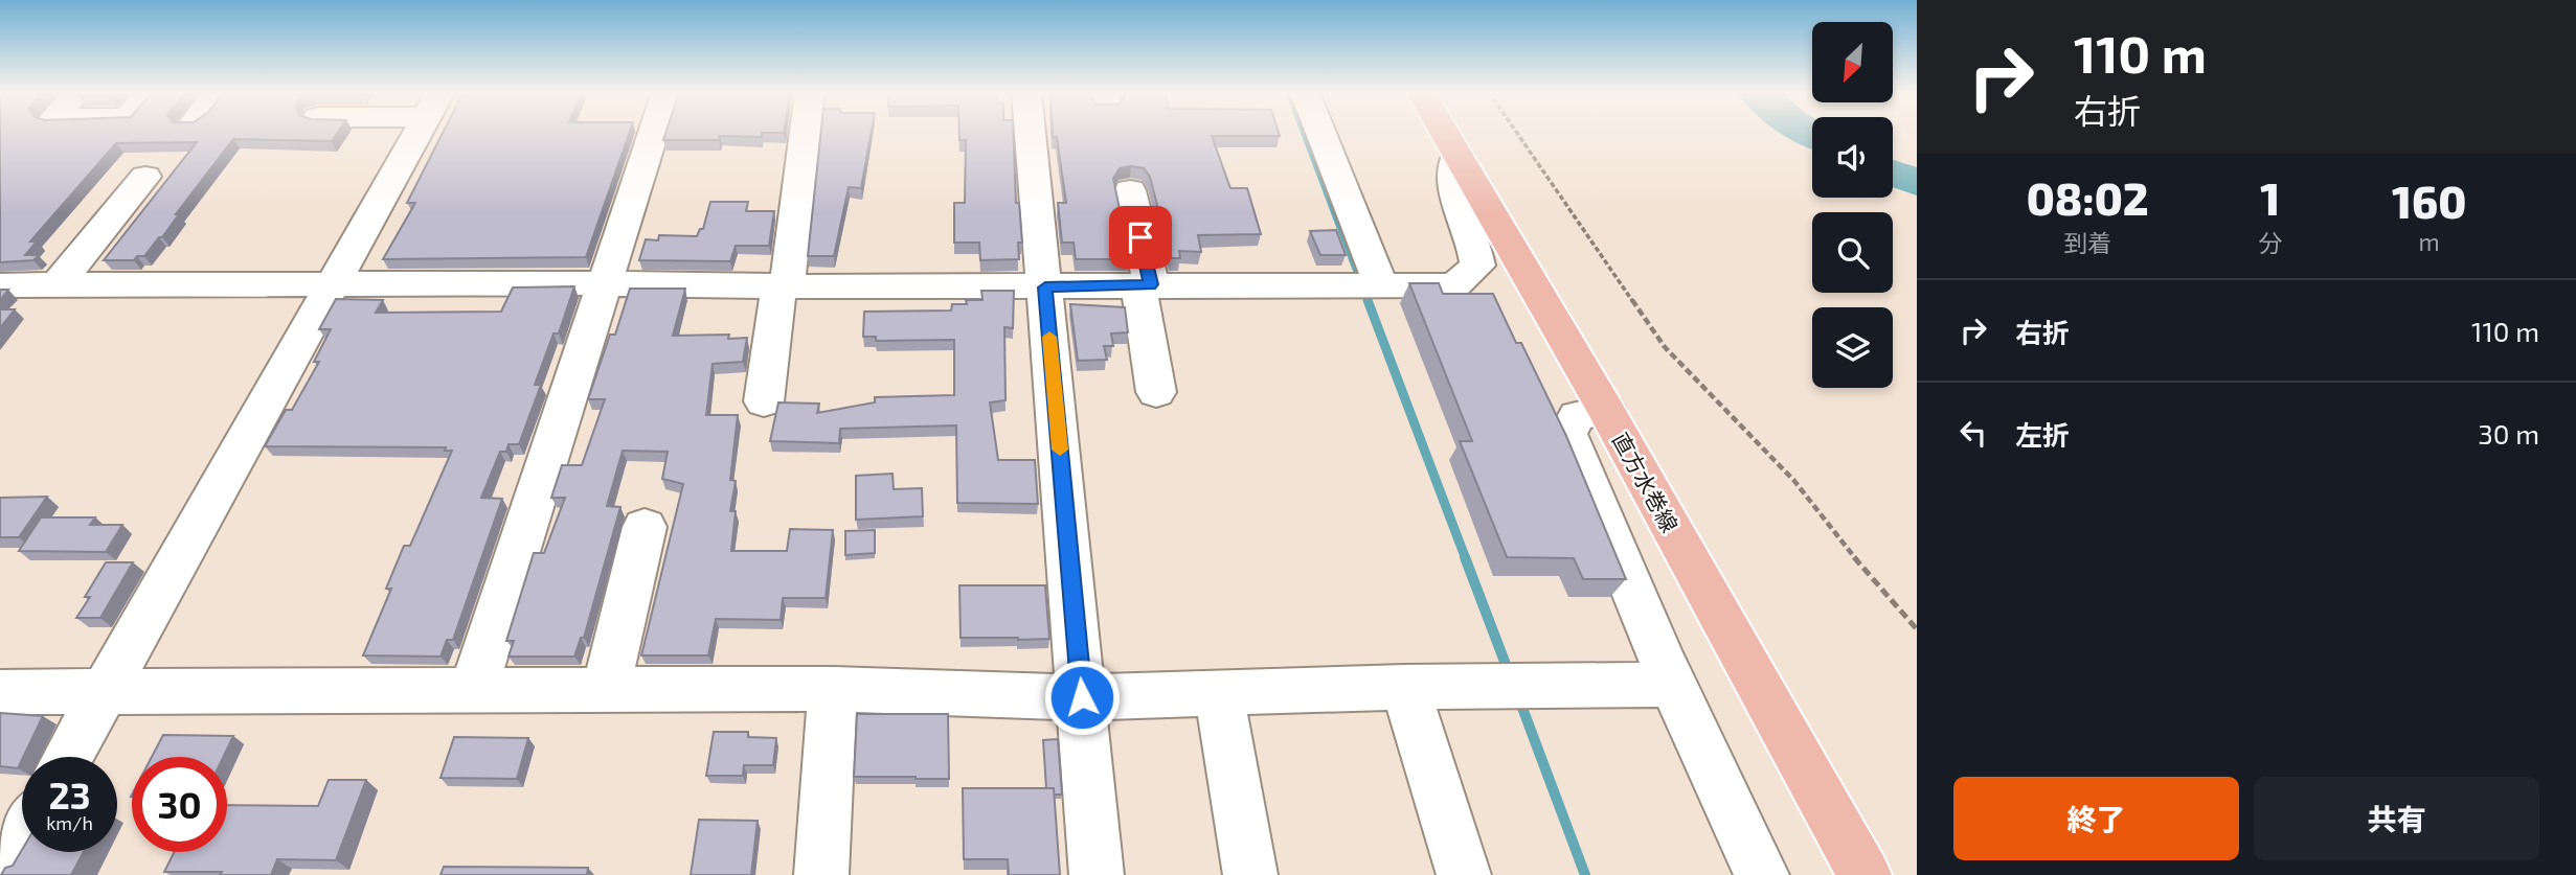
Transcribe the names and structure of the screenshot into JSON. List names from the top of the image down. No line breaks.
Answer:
{"streets":{"main road":["直方水巻線"]},"north":"bottom left","page":{"turn":["110 m","右折"],"eta":["08:02","到着","1","分","160","m"],"list":[{"name":"右折","value":"110 m"},{"name":"左折","value":"30 m"}],"speed":"23 km/h","limit":"30","buttons":["終了","共有"]}}
